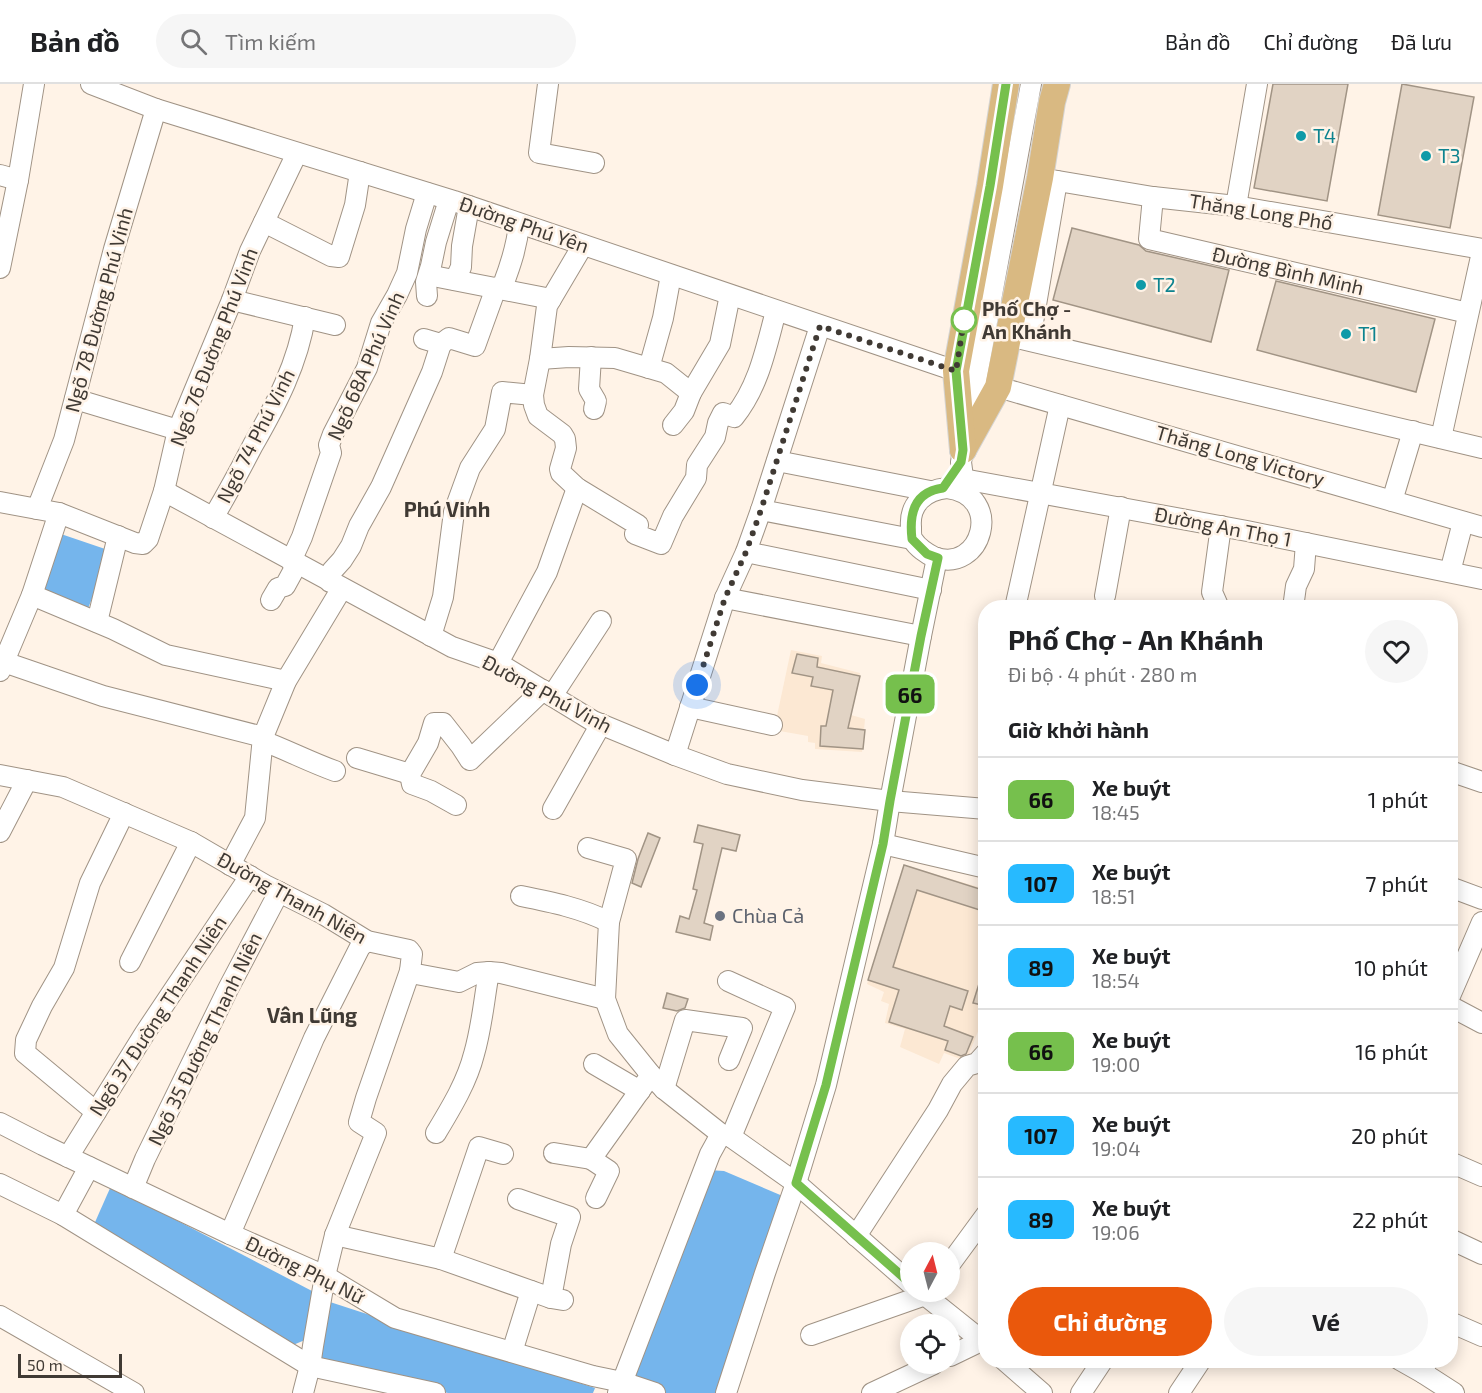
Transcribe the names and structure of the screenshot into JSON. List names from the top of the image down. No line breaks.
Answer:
{"streets":{"street":["Thăng Long Phố","Đường Phú Yên","Đường Bình Minh","Ngõ 78 Đường Phú Vinh","Ngõ 76 Đường Phú Vinh","Ngõ 68A Phú Vinh","Ngõ 74 Phú Vinh","Thăng Long Victory","Đường An Thọ 1","Đường Phú Vinh","Đường Thanh Niên","Ngõ 37 Đường Thanh Niên","Ngõ 35 Đường Thanh Niên","Đường Phụ Nữ"]},"crossings":[["Thăng Long Phố","Đường Bình Minh"],["Đường Phú Yên","Ngõ 78 Đường Phú Vinh"],["Đường Phú Yên","Ngõ 76 Đường Phú Vinh"],["Đường Phú Yên","Ngõ 68A Phú Vinh"],["Ngõ 76 Đường Phú Vinh","Đường Phú Vinh"],["Ngõ 68A Phú Vinh","Đường Phú Vinh"],["Ngõ 74 Phú Vinh","Đường Phú Vinh"],["Đường Thanh Niên","Ngõ 37 Đường Thanh Niên"],["Đường Thanh Niên","Ngõ 35 Đường Thanh Niên"],["Ngõ 37 Đường Thanh Niên","Đường Phụ Nữ"],["Ngõ 35 Đường Thanh Niên","Đường Phụ Nữ"]],"districts":["Phú Vinh","Vân Lũng"],"places":["T4","T3","T2","Phố Chợ - An Khánh","T1","Chùa Cả"],"lines":["bus line 66"],"scale_bar":"50 m","north":"top","page":{"header":"Bản đồ","search":"Tìm kiếm","nav":["Bản đồ","Chỉ đường","Đã lưu"],"on_map":"66","heading":[["Phố Chợ - An Khánh","Đi bộ · 4 phút · 280 m"],"Giờ khởi hành"],"list":[{"mark":"66","name":"Xe buýt","note":"18:45","value":"1 phút"},{"mark":"107","name":"Xe buýt","note":"18:51","value":"7 phút"},{"mark":"89","name":"Xe buýt","note":"18:54","value":"10 phút"},{"mark":"66","name":"Xe buýt","note":"19:00","value":"16 phút"},{"mark":"107","name":"Xe buýt","note":"19:04","value":"20 phút"},{"mark":"89","name":"Xe buýt","note":"19:06","value":"22 phút"}],"buttons":["Chỉ đường","Vé"],"scale":"50 m"}}
